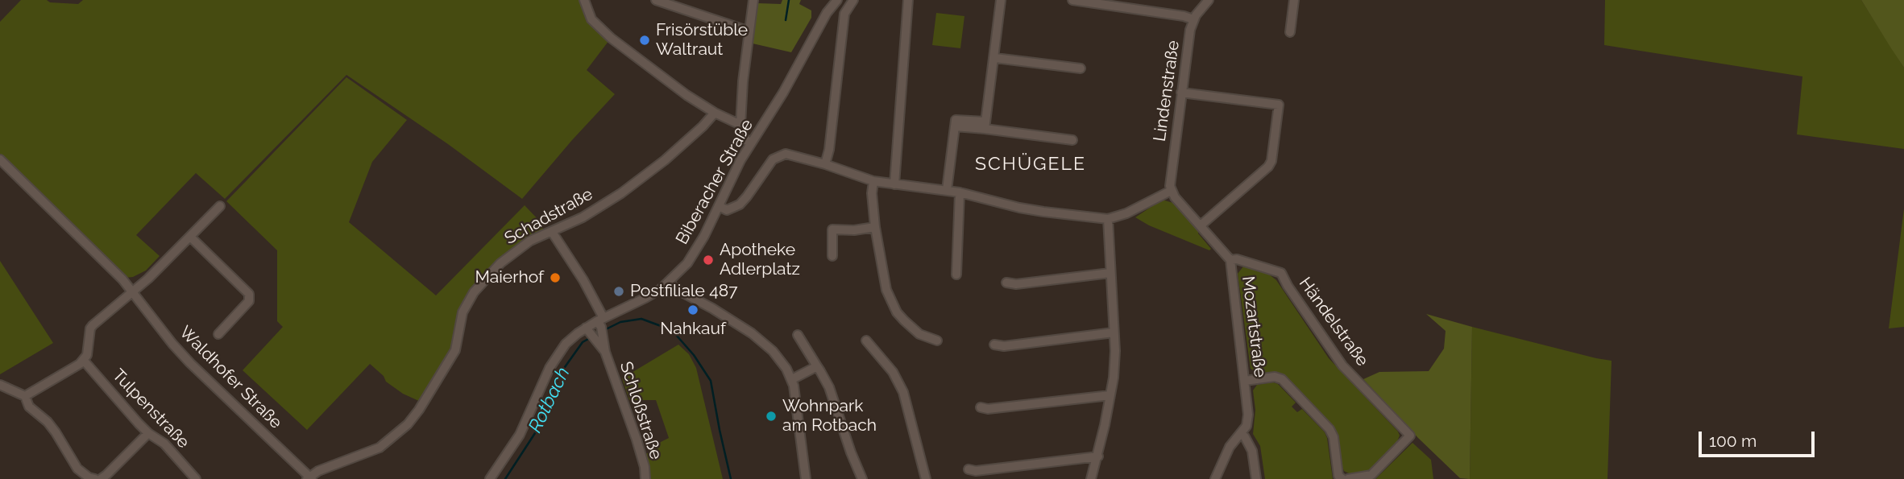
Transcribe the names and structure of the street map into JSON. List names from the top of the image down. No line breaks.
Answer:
{"streets":{"street":["Lindenstraße","Biberacher Straße","Schadstraße","Händelstraße","Mozartstraße","Waldhofer Straße","Tulpenstraße","Schloßstraße"]},"crossings":[["Lindenstraße","Mozartstraße"],["Biberacher Straße","Schloßstraße"],["Schadstraße","Waldhofer Straße"],["Händelstraße","Mozartstraße"]],"districts":["SCHÜGELE"],"water":["Rotbach"],"places":["Frisörstüble Waltraut","Apotheke Adlerplatz","Maierhof","Postfiliale 487","Nahkauf","Wohnpark am Rotbach"],"scale_bar":"100 m"}
